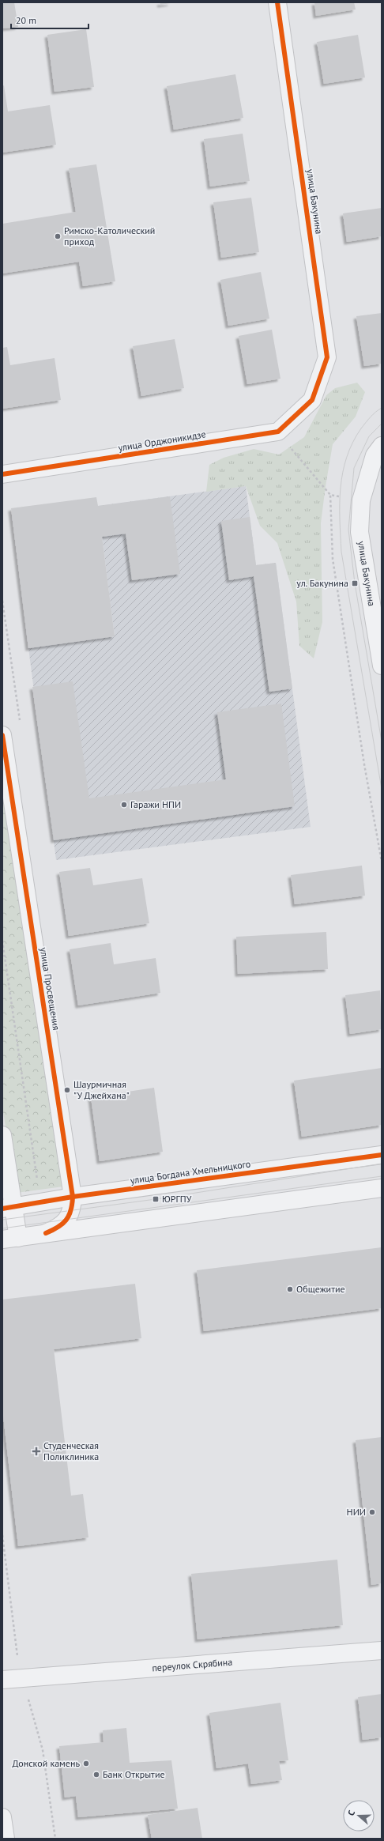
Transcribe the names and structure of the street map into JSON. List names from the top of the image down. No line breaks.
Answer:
{"streets":{"street":["улица Бакунина","улица Орджоникидзе","улица Просвещения","улица Богдана Хмельницкого","переулок Скрябина"]},"crossings":[["улица Бакунина","улица Орджоникидзе"],["улица Просвещения","улица Богдана Хмельницкого"]],"places":{"other":["Римско-Католический приход","Гаражи НПИ","Шаурмичная \"У Джейхана\"","Общежитие","НИИ","Донской камень","Банк Открытие"],"transit":["ул. Бакунина","ЮРГПУ"],"health":["Студенческая Поликлиника"]},"scale_bar":"20 m","north":"left"}
